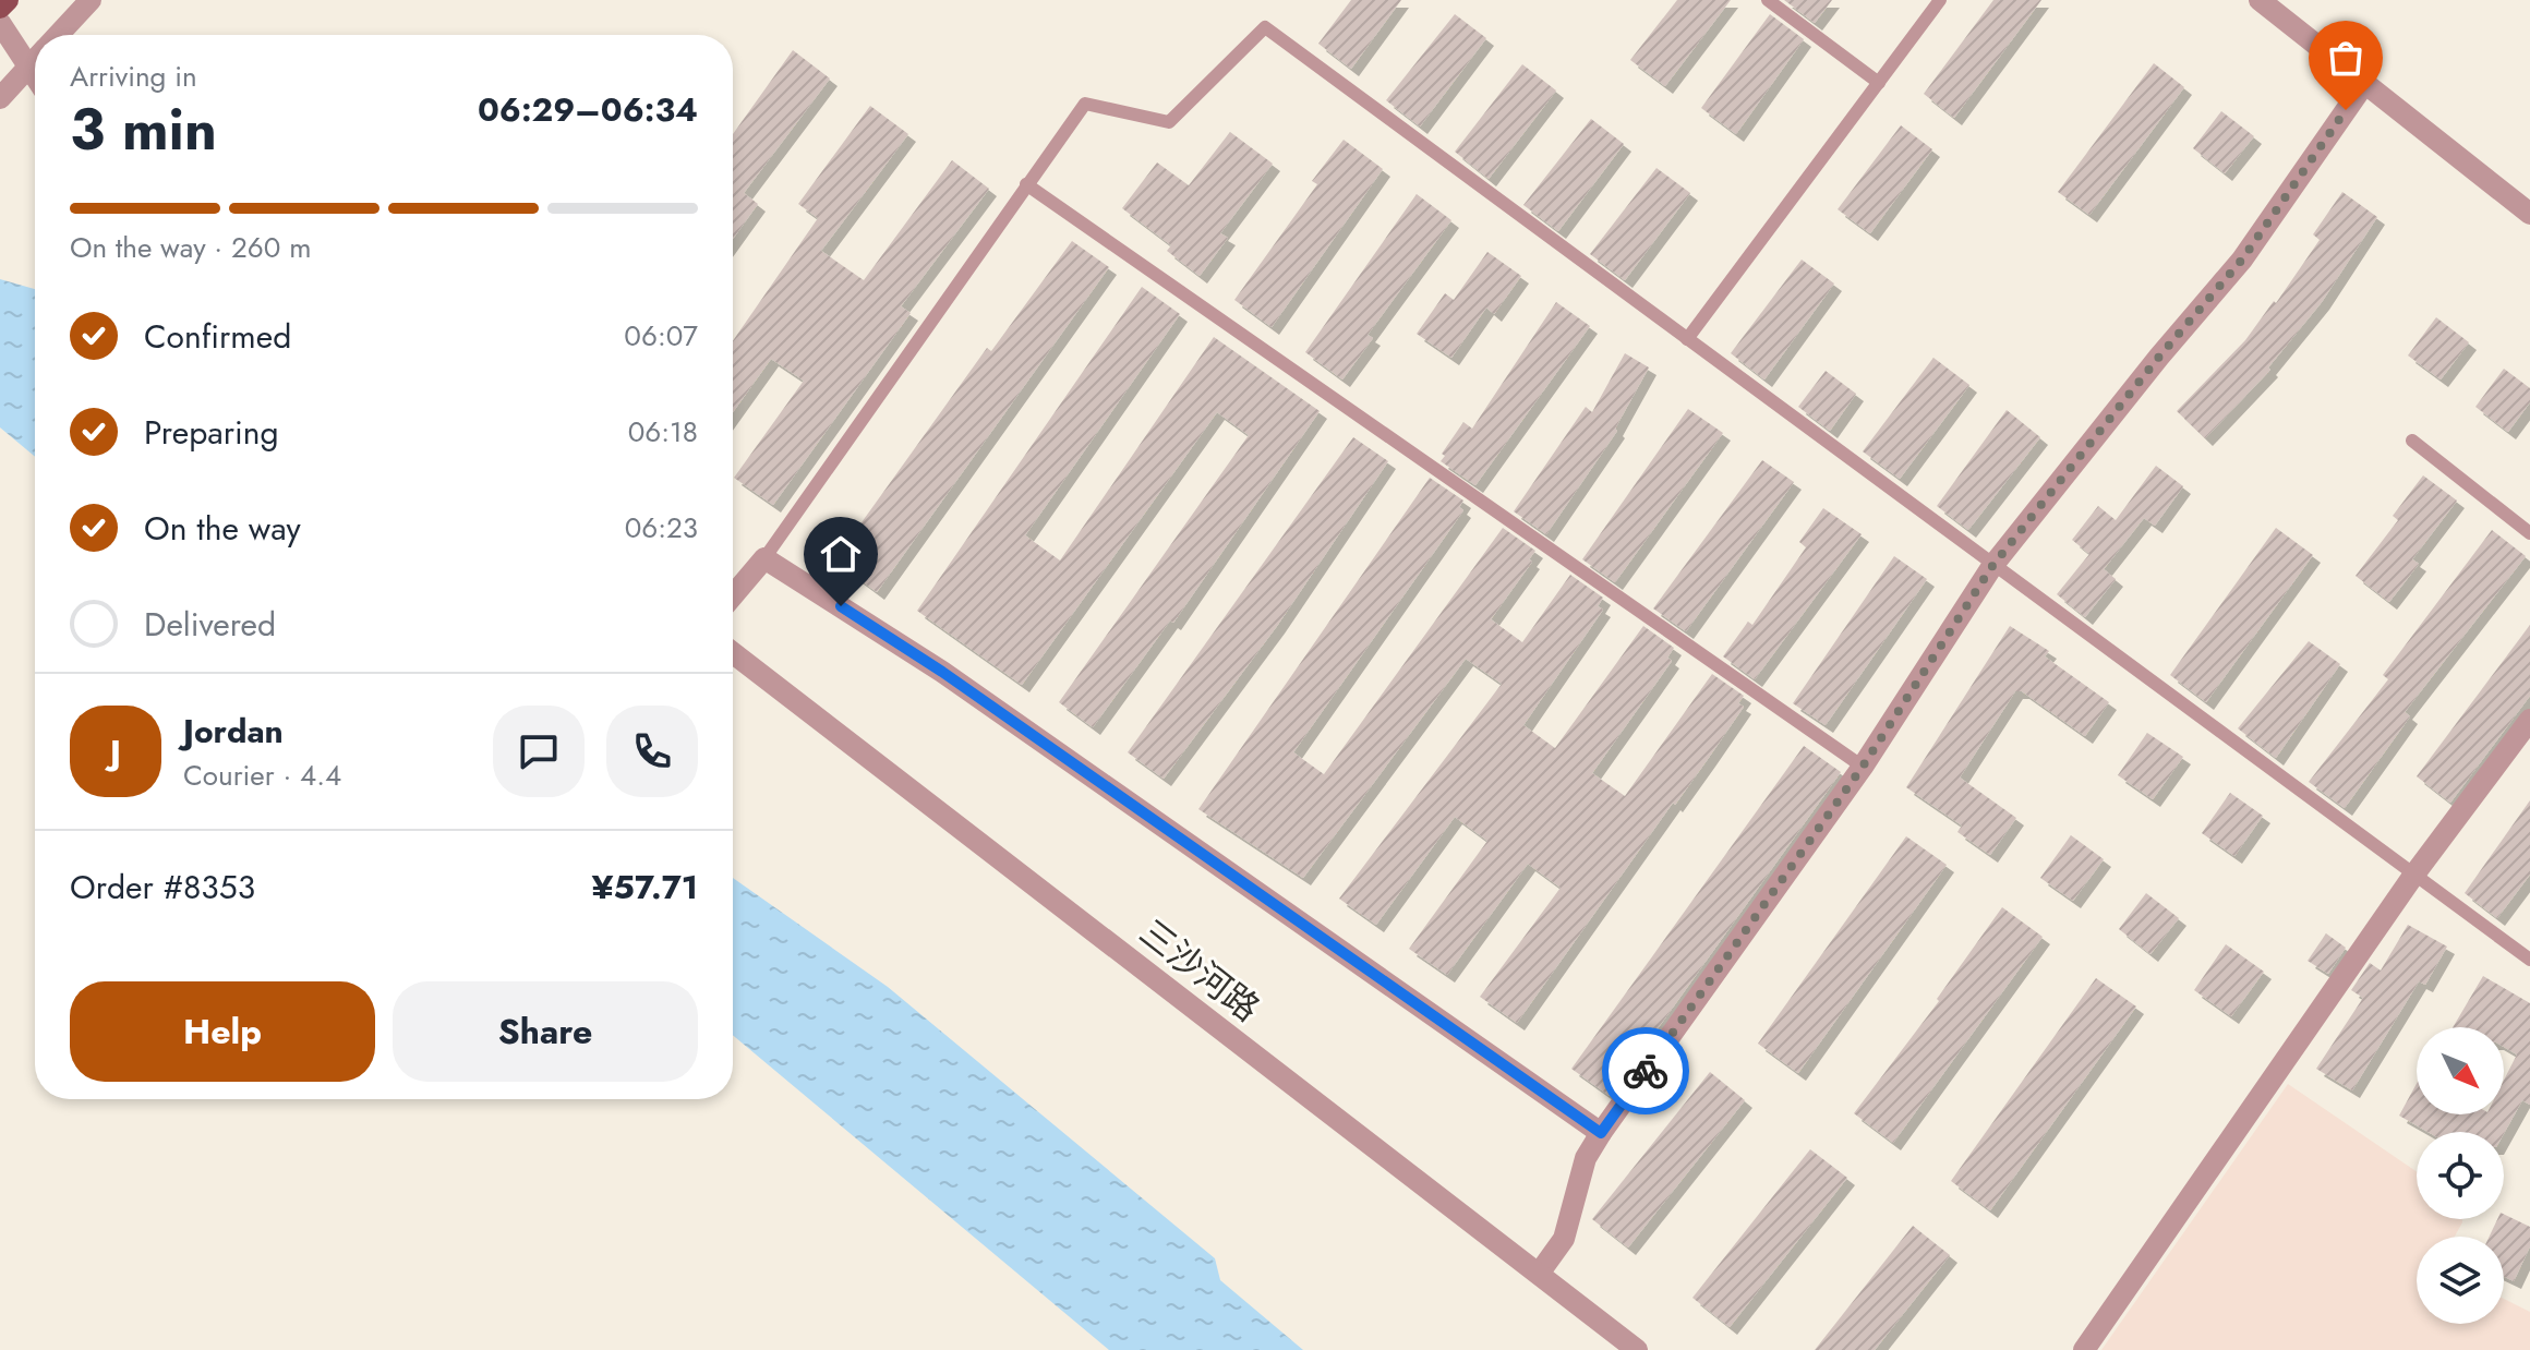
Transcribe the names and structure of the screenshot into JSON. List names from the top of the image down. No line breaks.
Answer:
{"streets":{"street":["三沙河路"]},"north":"bottom right","page":{"heading":["3 min","Arriving in","06:29–06:34"],"panel":["Jordan","Courier · 4.4","Order #8353","¥57.71"],"bar":"On the way · 260 m","list":[["Confirmed","06:07"],["Preparing","06:18"],["On the way","06:23"],"Delivered"],"round":"J","buttons":["Help","Share"]}}
